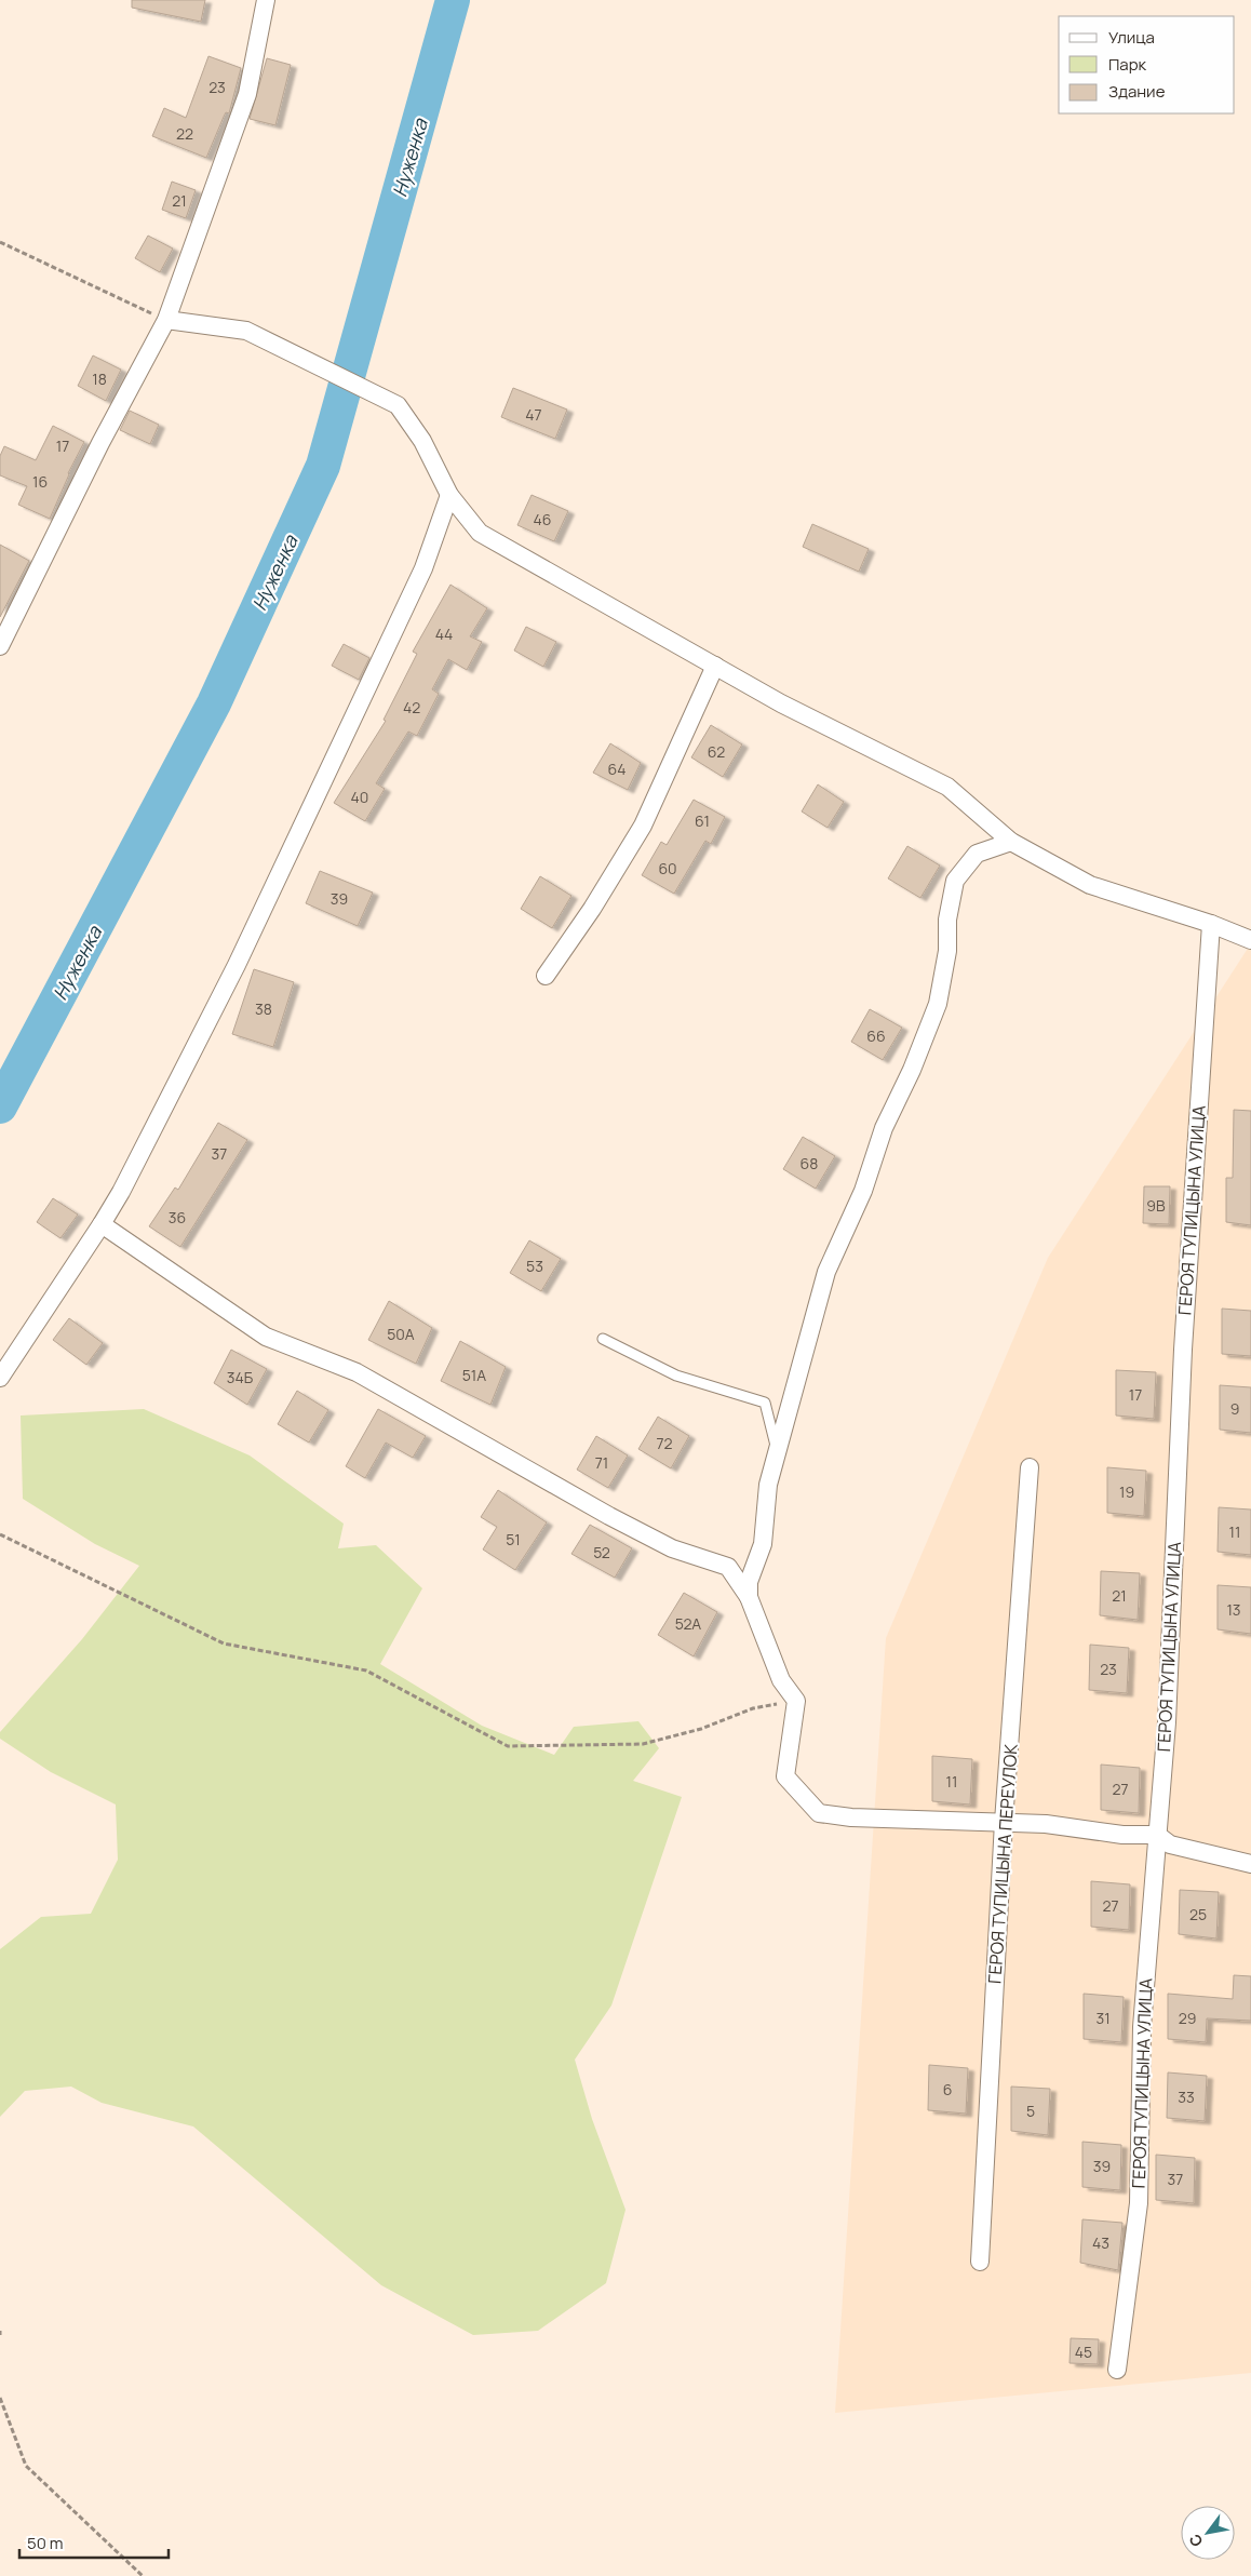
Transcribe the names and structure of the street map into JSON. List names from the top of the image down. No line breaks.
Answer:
{"streets":{"street":["ГЕРОЯ ТУПИЦЫНА УЛИЦА","ГЕРОЯ ТУПИЦЫНА ПЕРЕУЛОК"]},"water":["Нуженка"],"house_numbers":["23","22","21","18","47","17","16","46","44","42","62","64","40","61","60","39","38","66","37","68","9В","36","53","50А","51А","34Б","17","9","72","71","19","11","51","52","21","13","52А","23","11","27","27","25","31","29","6","33","5","39","37","43","45"],"legend":["Улица","Парк","Здание"],"scale_bar":"50 m","north":"bottom left"}
